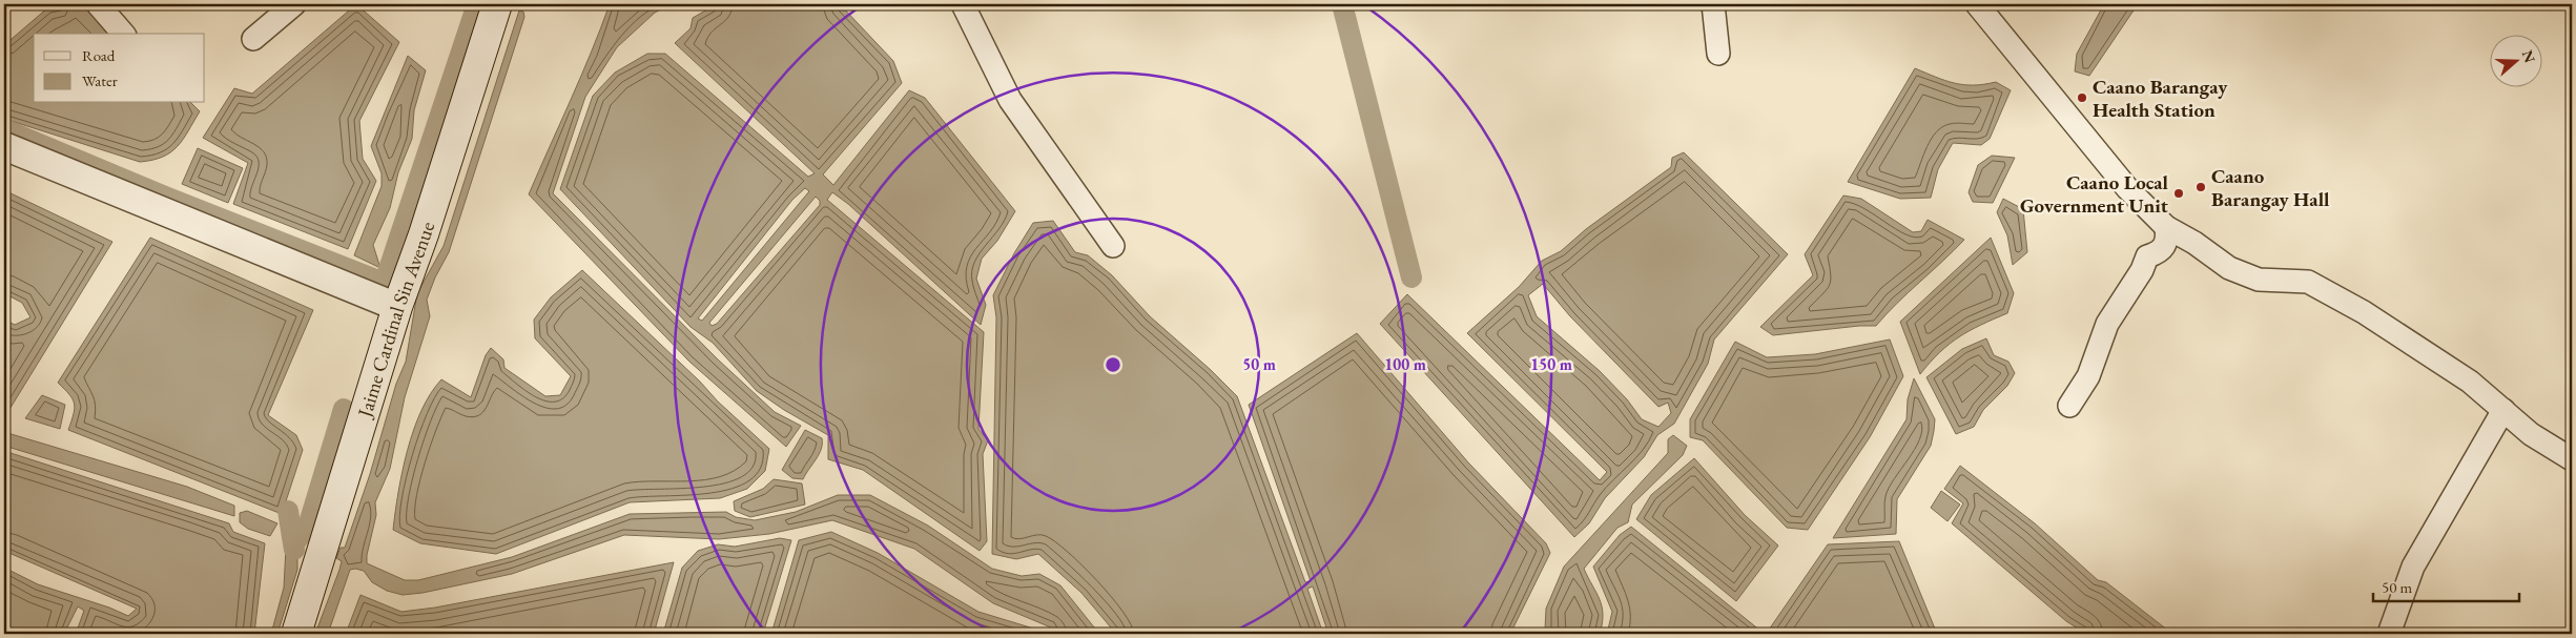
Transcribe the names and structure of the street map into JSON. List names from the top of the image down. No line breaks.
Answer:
{"streets":{"main road":["Jaime Cardinal Sin Avenue"]},"places":["Caano Barangay Health Station","Caano Barangay Hall","Caano Local Government Unit"],"legend":["Road","Water"],"scale_bar":"50 m","north":"right","rings":["50 m","100 m","150 m"]}
